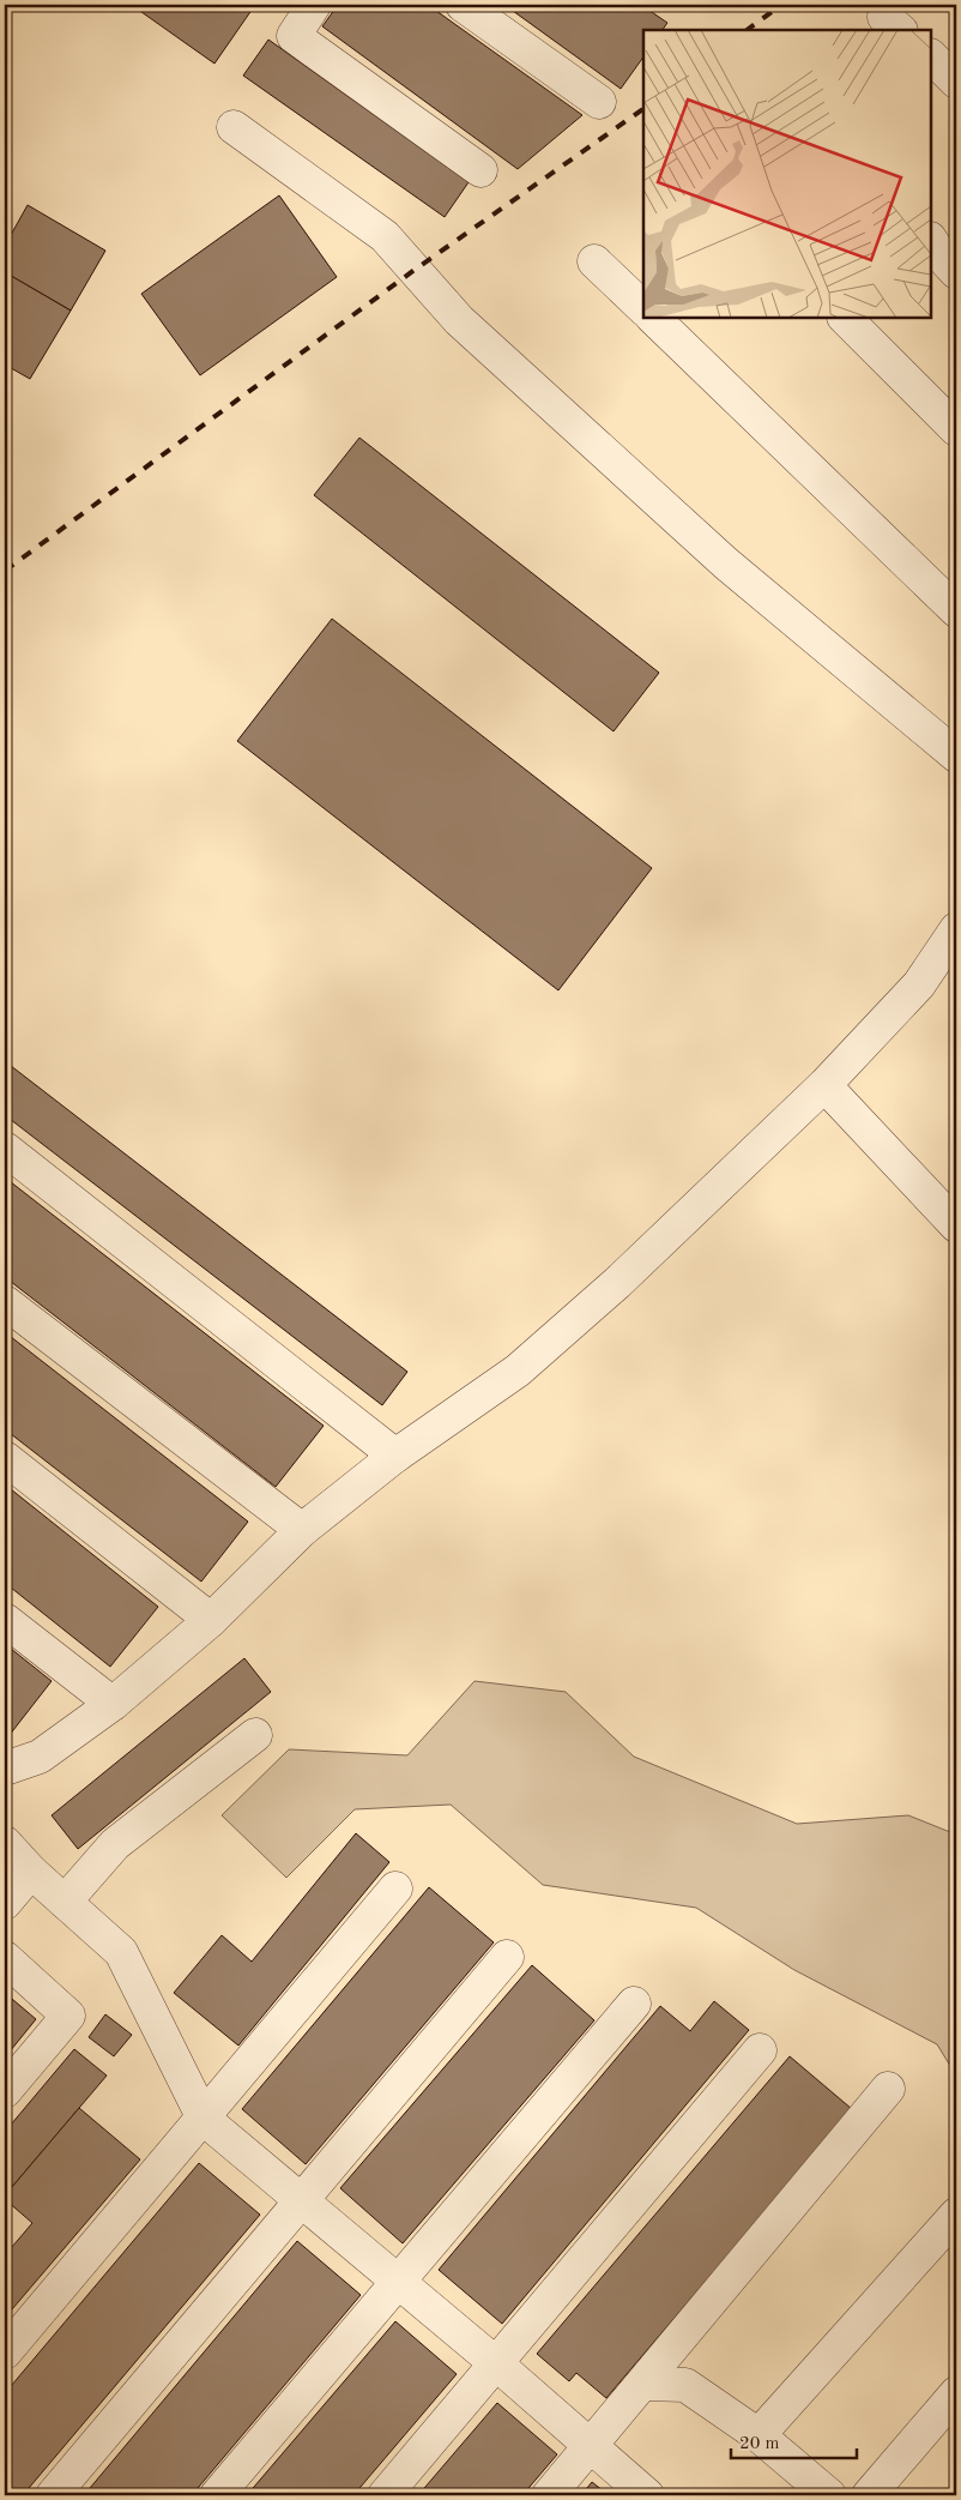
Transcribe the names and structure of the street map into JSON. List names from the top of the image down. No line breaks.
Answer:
{"scale_bar":"20 m"}
